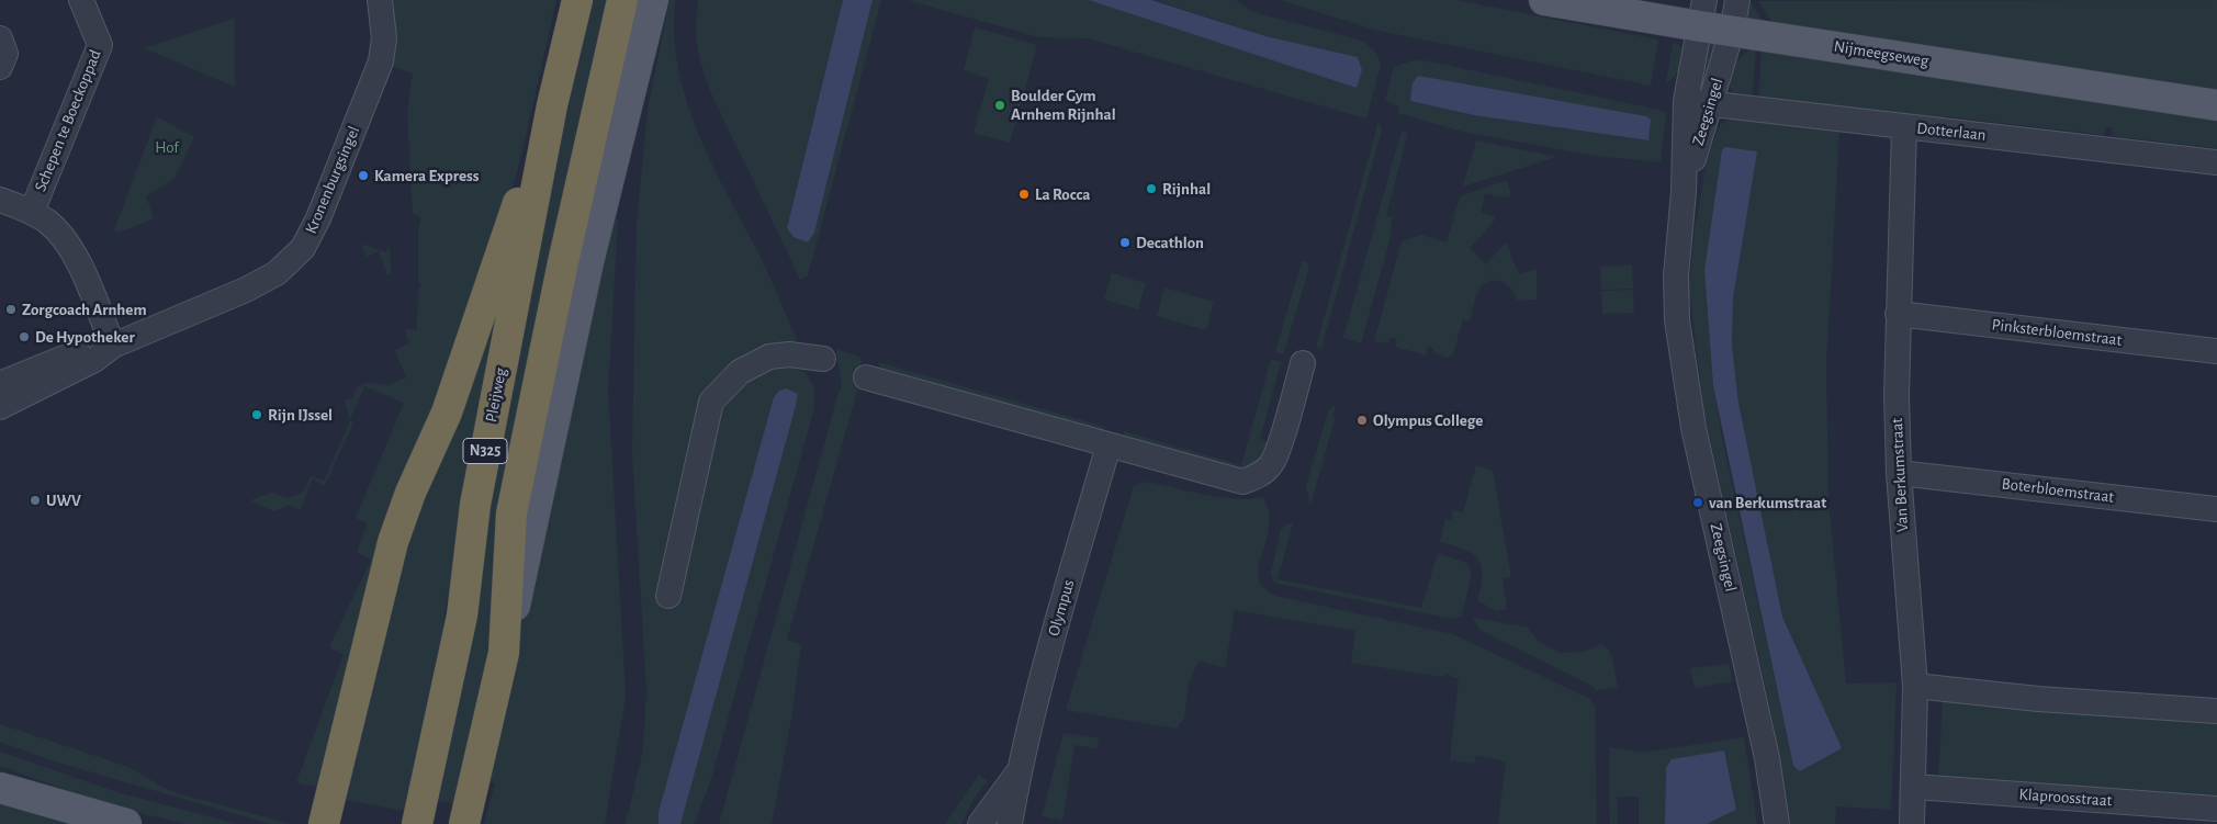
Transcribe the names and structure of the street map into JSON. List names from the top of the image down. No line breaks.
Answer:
{"streets":{"highway":["Pleijweg","N325"],"main road":["Nijmeegseweg"],"street":["Zeegsingel","Schepen te Boeckoppad","Dotterlaan","Kronenburgsingel","Pinksterbloemstraat","Van Berkumstraat","Boterbloemstraat","Olympus","Klaproosstraat"]},"crossings":[["Nijmeegseweg","Zeegsingel"],["Zeegsingel","Dotterlaan"],["Dotterlaan","Van Berkumstraat"],["Pinksterbloemstraat","Van Berkumstraat"],["Pleijweg","N325"],["Van Berkumstraat","Boterbloemstraat"],["Van Berkumstraat","Klaproosstraat"]],"parks":["Hof"],"places":["Boulder Gym Arnhem Rijnhal","Kamera Express","Rijnhal","La Rocca","Decathlon","Zorgcoach Arnhem","De Hypotheker","Rijn IJssel","Olympus College","UWV","van Berkumstraat"]}
